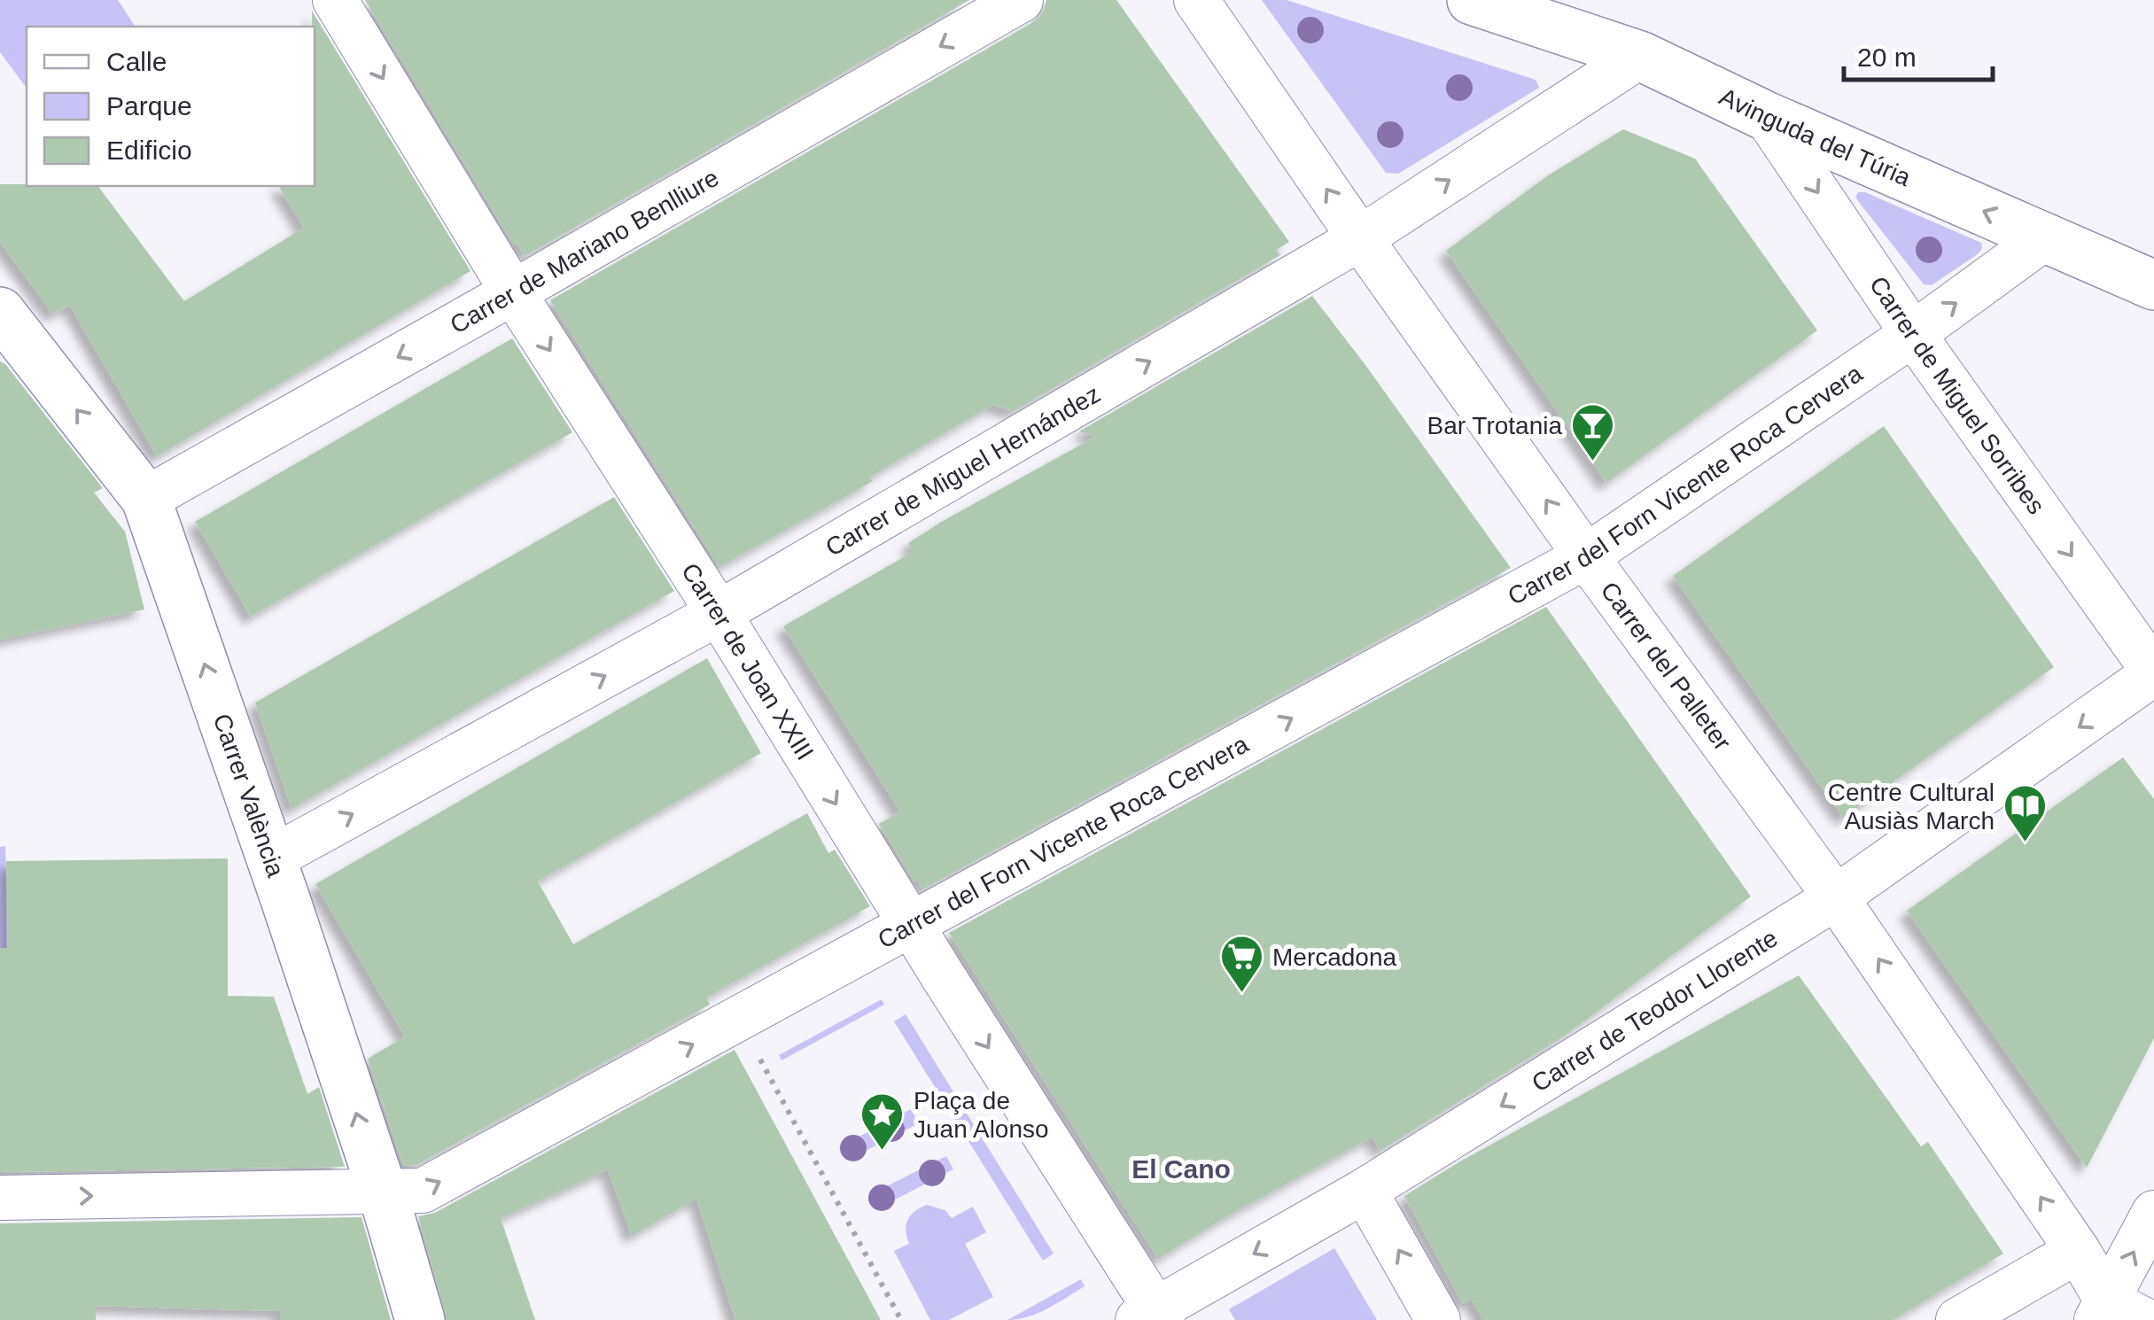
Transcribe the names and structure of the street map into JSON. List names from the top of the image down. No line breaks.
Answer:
{"streets":{"street":["Avinguda del Túria","Carrer de Mariano Benlliure","Carrer de Miguel Sorribes","Carrer de Miguel Hernández","Carrer del Forn Vicente Roca Cervera","Carrer de Joan XXIII","Carrer del Palleter","Carrer València","Carrer de Teodor Llorente"]},"crossings":[["Avinguda del Túria","Carrer de Miguel Sorribes"],["Avinguda del Túria","Carrer de Miguel Hernández"],["Avinguda del Túria","Carrer del Forn Vicente Roca Cervera"],["Carrer de Mariano Benlliure","Carrer de Joan XXIII"],["Carrer de Mariano Benlliure","Carrer València"],["Carrer de Miguel Sorribes","Carrer del Forn Vicente Roca Cervera"],["Carrer de Miguel Sorribes","Carrer de Teodor Llorente"],["Carrer de Miguel Hernández","Carrer de Joan XXIII"],["Carrer de Miguel Hernández","Carrer del Palleter"],["Carrer de Miguel Hernández","Carrer València"],["Carrer del Forn Vicente Roca Cervera","Carrer de Joan XXIII"],["Carrer del Forn Vicente Roca Cervera","Carrer del Palleter"],["Carrer del Forn Vicente Roca Cervera","Carrer València"],["Carrer de Joan XXIII","Carrer de Teodor Llorente"],["Carrer del Palleter","Carrer de Teodor Llorente"]],"one_way":["Avinguda del Túria","Carrer de Mariano Benlliure","Carrer de Miguel Sorribes","Carrer de Miguel Hernández","Carrer del Forn Vicente Roca Cervera","Carrer de Joan XXIII","Carrer del Palleter","Carrer València","Carrer de Teodor Llorente"],"districts":["El Cano"],"places":{"bar":["Bar Trotania"],"library":["Centre Cultural Ausiàs March"],"supermarket":["Mercadona"],"place":["Plaça de Juan Alonso"]},"legend":["Calle","Parque","Edificio"],"scale_bar":"20 m"}
